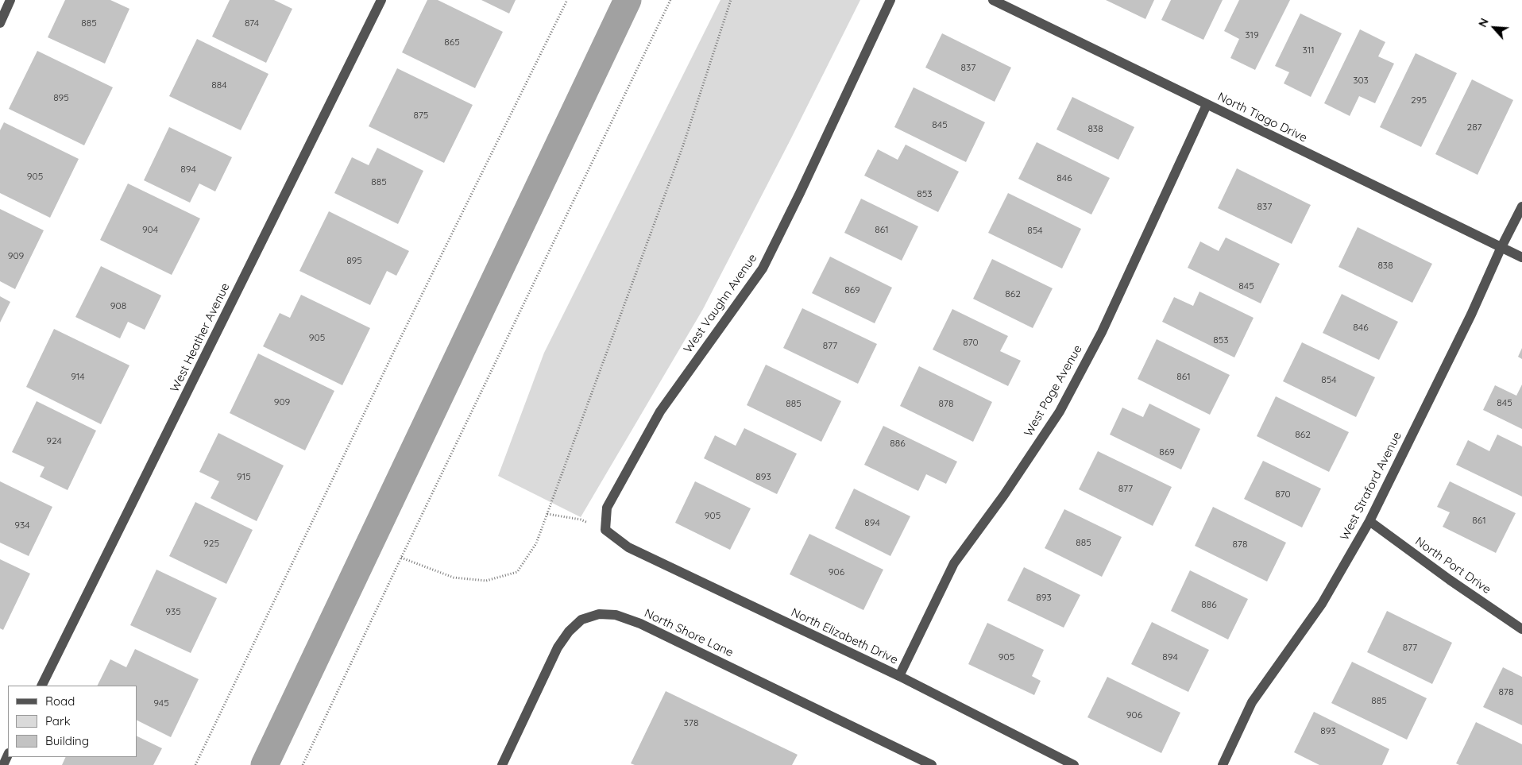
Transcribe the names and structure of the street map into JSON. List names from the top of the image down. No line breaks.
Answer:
{"streets":{"street":["North Tiago Drive","West Vaughn Avenue","West Heather Avenue","West Page Avenue","West Straford Avenue","North Port Drive","North Shore Lane","North Elizabeth Drive"]},"crossings":[["North Tiago Drive","West Page Avenue"],["North Tiago Drive","West Straford Avenue"],["West Vaughn Avenue","North Elizabeth Drive"],["West Page Avenue","North Elizabeth Drive"],["West Straford Avenue","North Port Drive"]],"house_numbers":["885","874","319","865","311","837","303","884","895","295","875","845","287","838","894","905","846","885","853","837","904","861","854","909","895","838","845","869","862","908","846","905","853","870","877","914","861","854","909","845","885","878","862","924","886","869","915","893","877","870","905","861","894","934","885","925","878","906","893","886","935","877","905","894","878","885","945","906","378","893"],"legend":["Road","Park","Building"],"north":"top left"}
